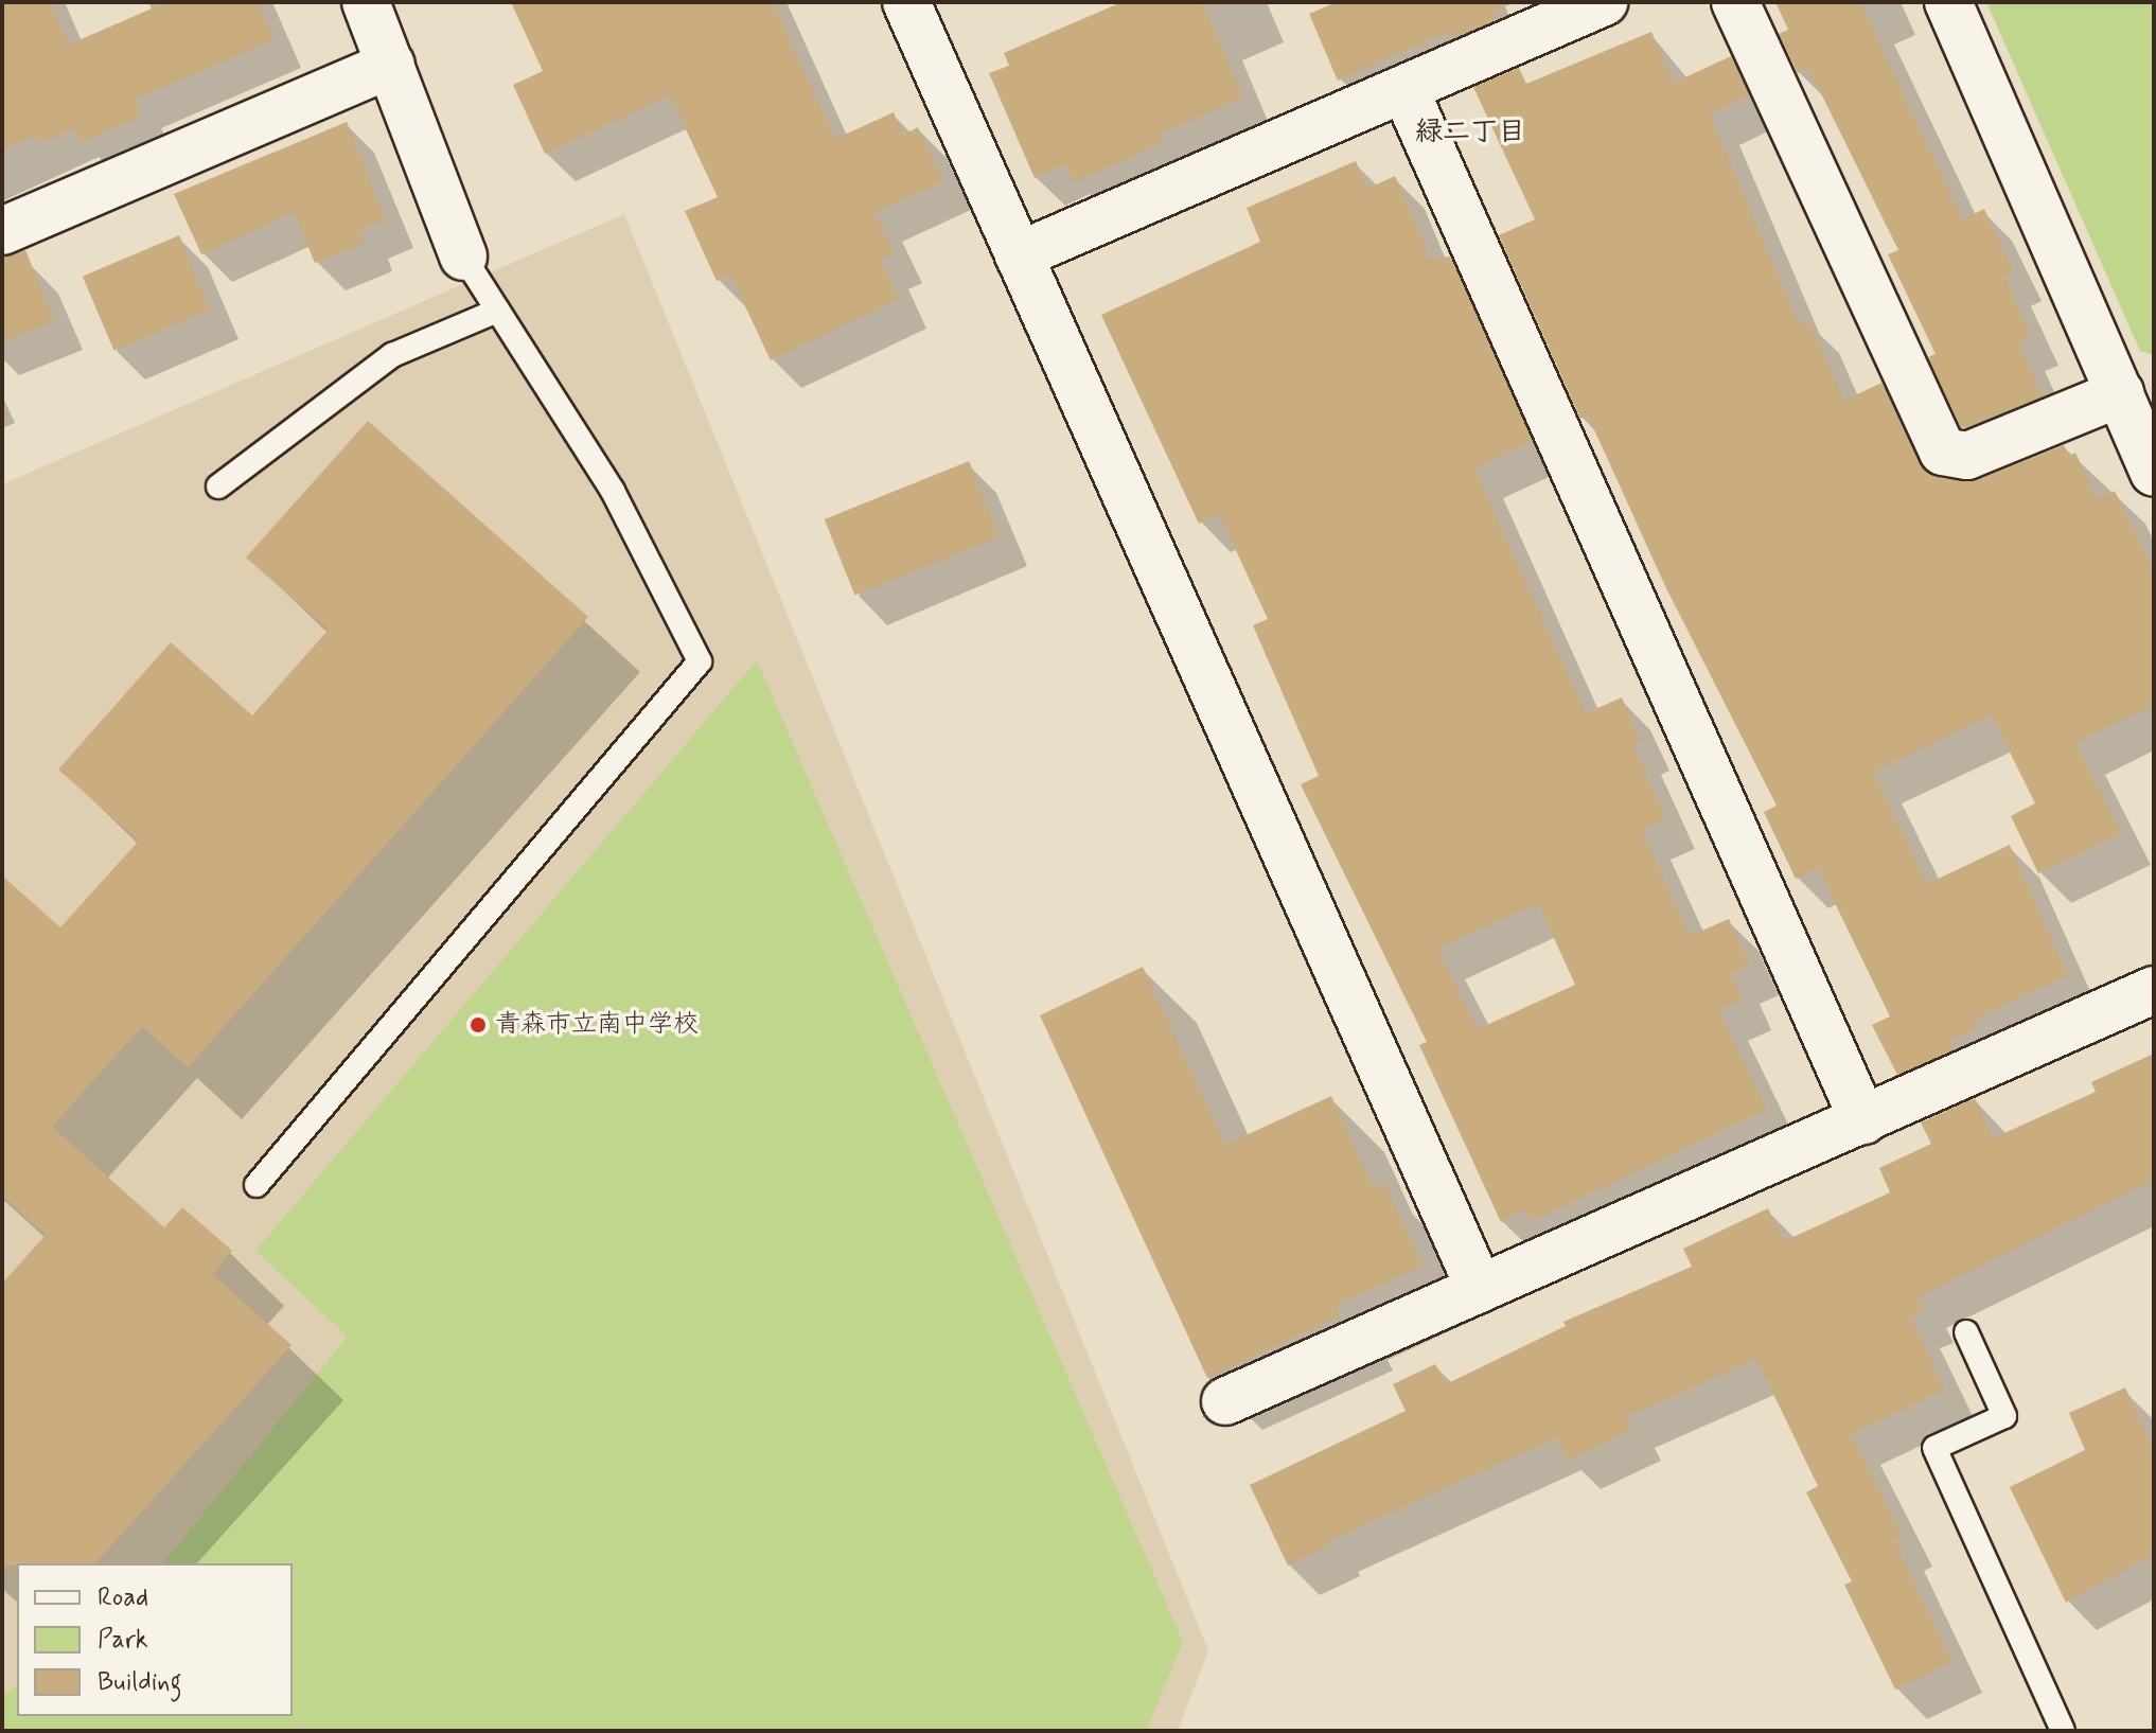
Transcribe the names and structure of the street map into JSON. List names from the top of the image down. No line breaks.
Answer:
{"districts":["緑二丁目"],"places":["青森市立南中学校"],"legend":["Road","Park","Building"]}
